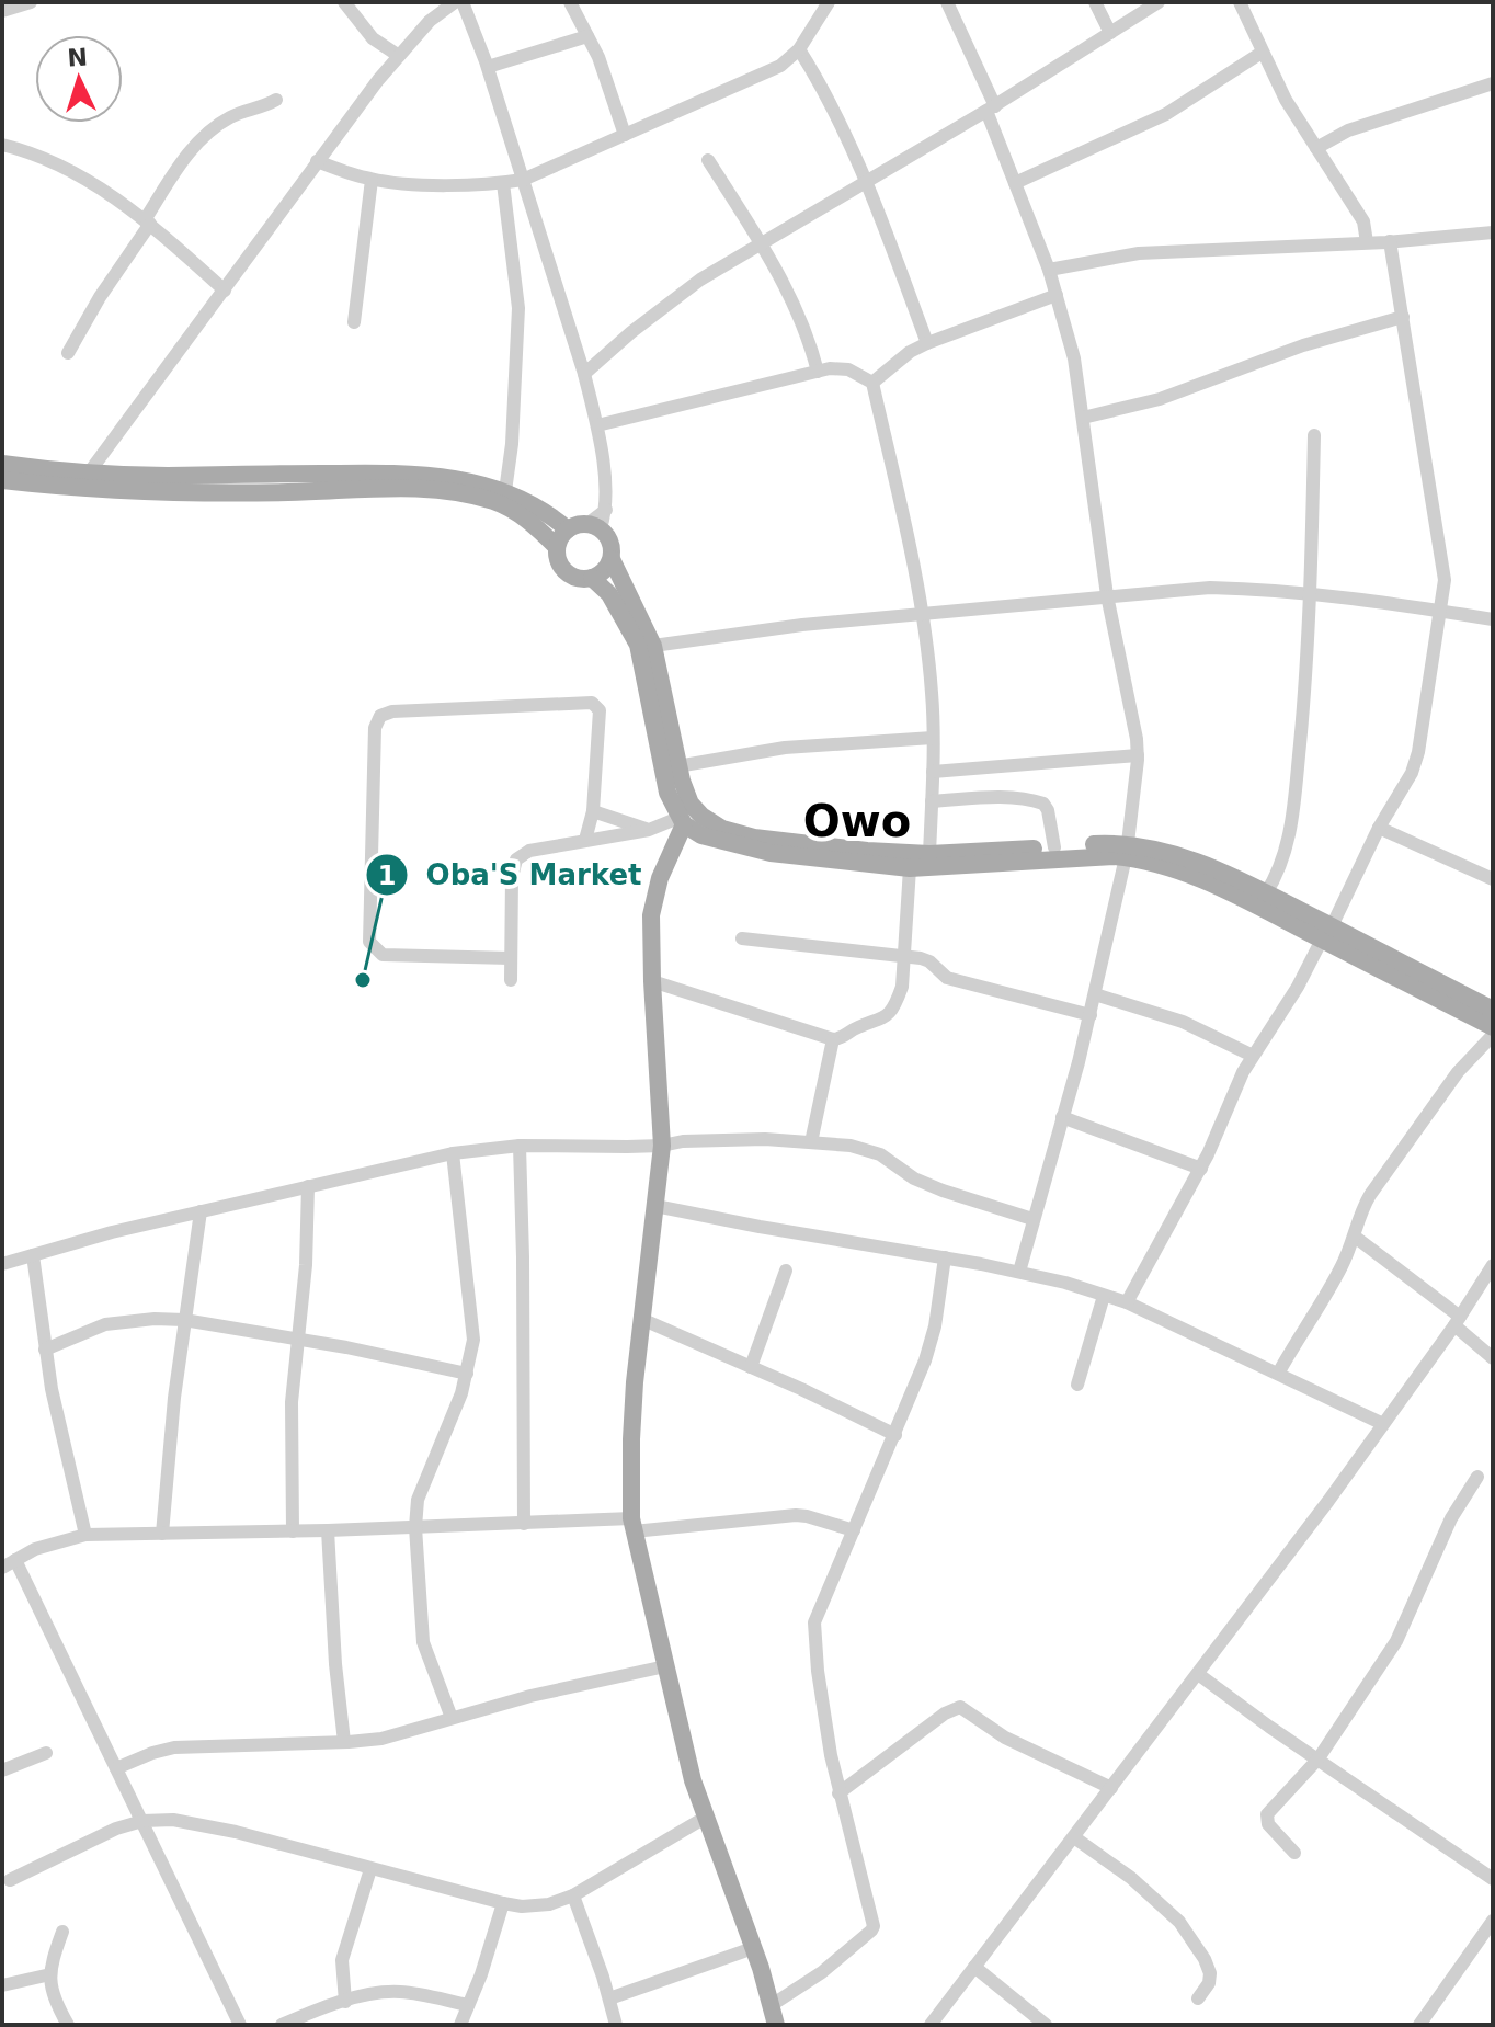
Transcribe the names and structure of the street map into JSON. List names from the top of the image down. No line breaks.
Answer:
{"districts":["Owo"],"places":["Oba'S Market"],"north":"top"}
